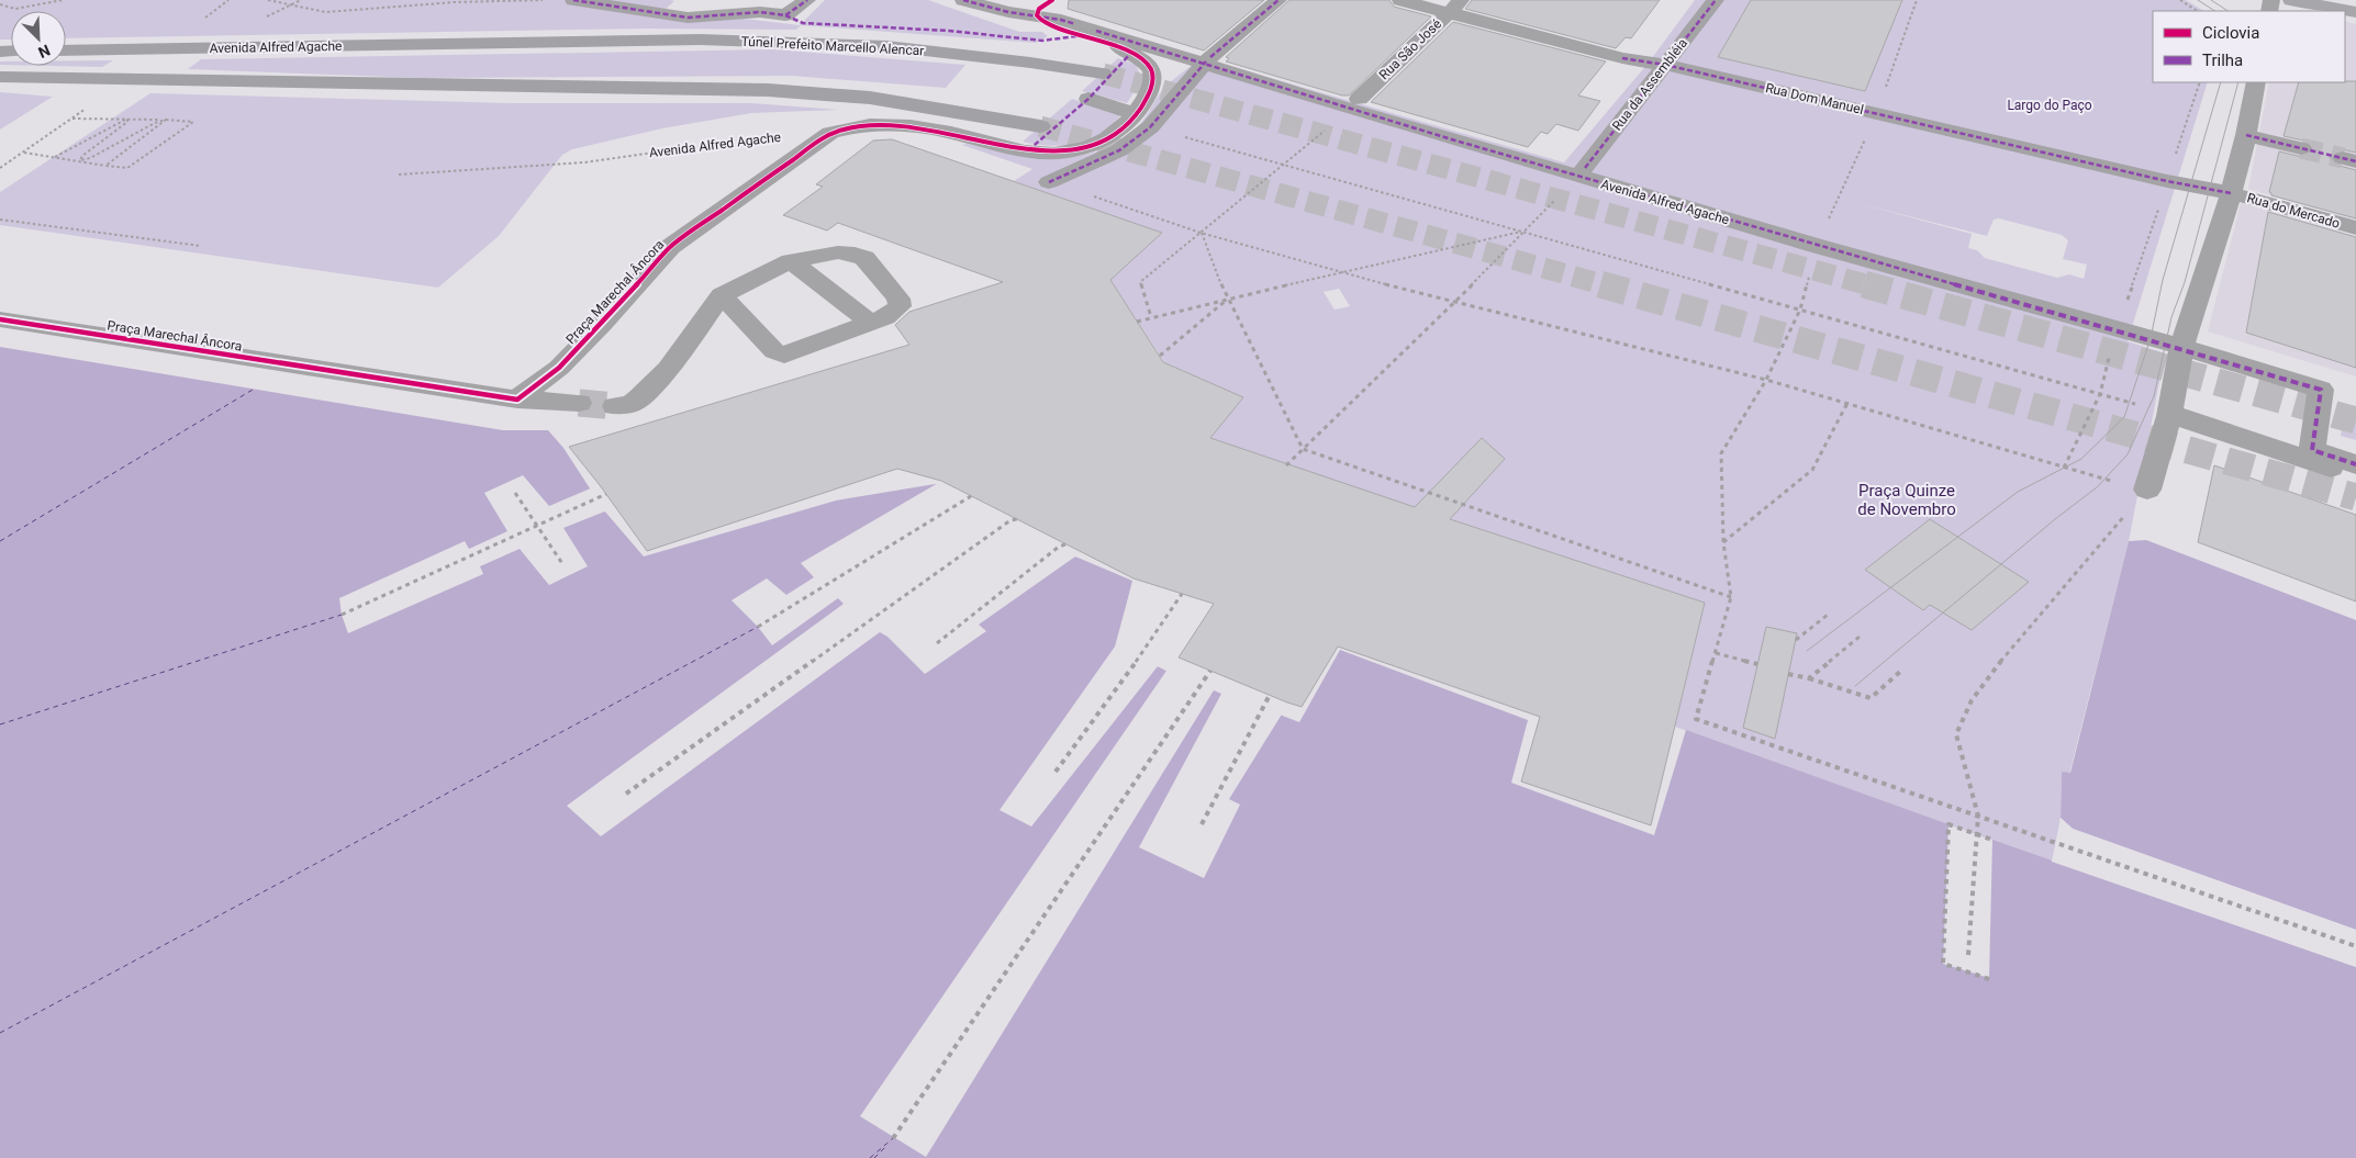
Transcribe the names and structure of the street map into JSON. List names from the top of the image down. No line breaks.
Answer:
{"streets":{"highway":["Túnel Prefeito Marcello Alencar","Avenida Alfred Agache"],"street":["Rua São José","Rua da Assembléia","Rua Dom Manuel","Rua do Mercado","Praça Marechal Âncora"]},"crossings":[["Túnel Prefeito Marcello Alencar","Avenida Alfred Agache"],["Avenida Alfred Agache","Rua São José"],["Avenida Alfred Agache","Rua da Assembléia"],["Avenida Alfred Agache","Praça Marechal Âncora"],["Rua São José","Rua Dom Manuel"],["Rua da Assembléia","Rua Dom Manuel"],["Rua Dom Manuel","Rua do Mercado"]],"parks":["Largo do Paço","Praça Quinze de Novembro"],"legend":["Ciclovia","Trilha"],"north":"bottom right"}
